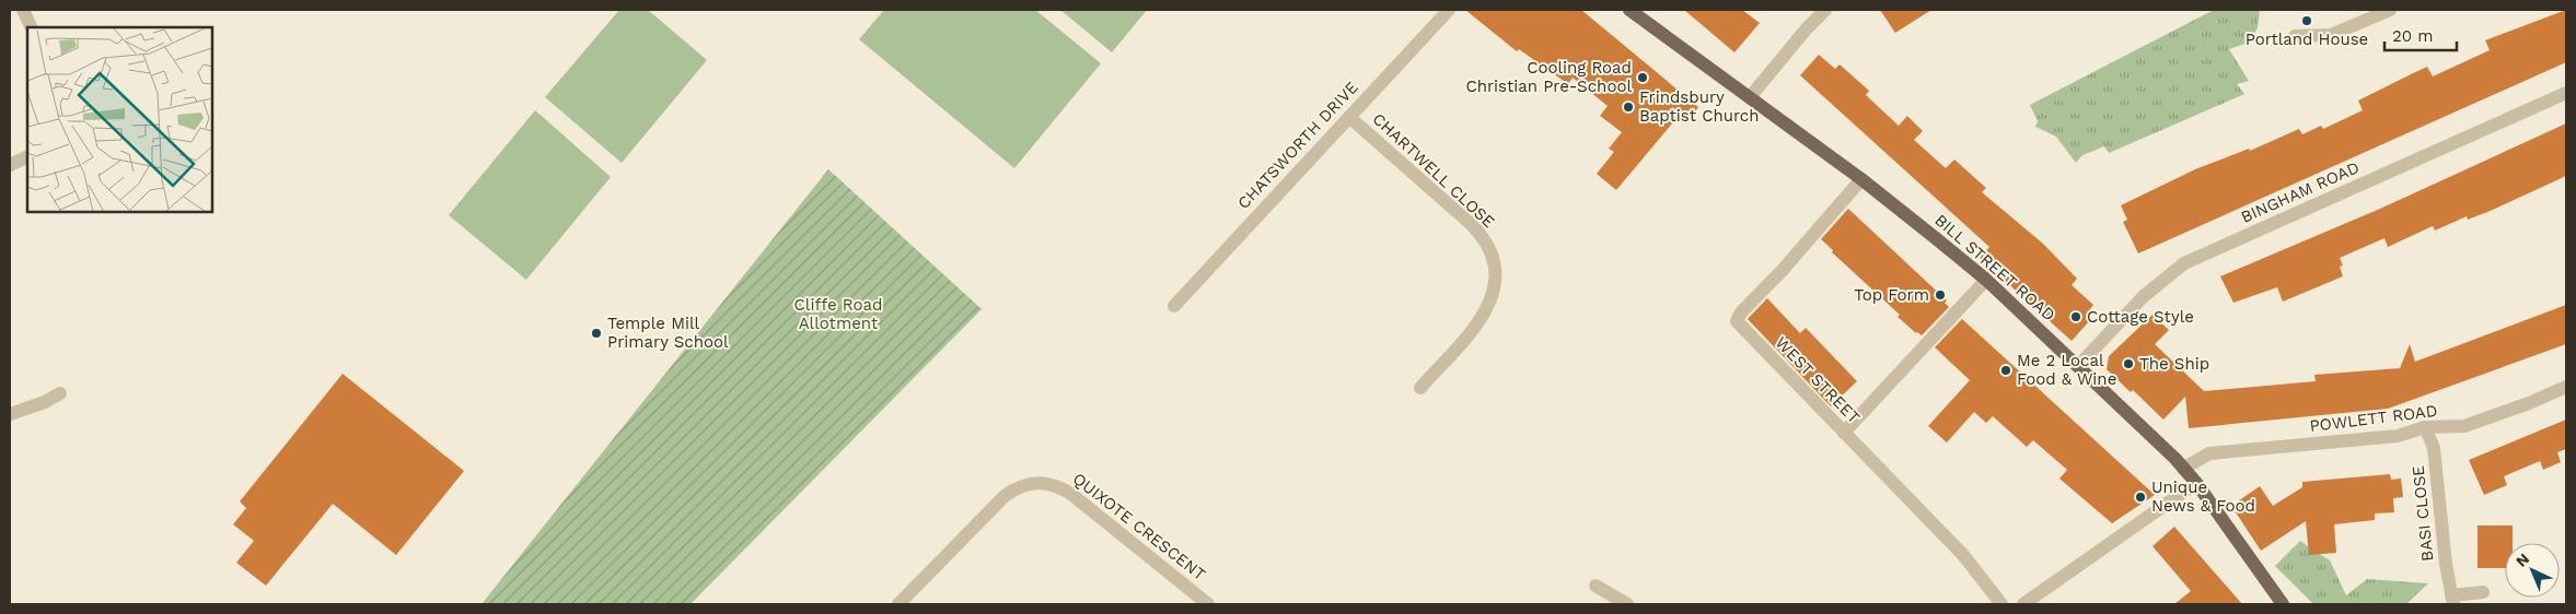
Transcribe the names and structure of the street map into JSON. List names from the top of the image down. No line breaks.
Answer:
{"streets":{"main road":["BILL STREET ROAD"],"street":["CHATSWORTH DRIVE","CHARTWELL CLOSE","BINGHAM ROAD","WEST STREET","POWLETT ROAD","BASI CLOSE","QUIXOTE CRESCENT"]},"crossings":[["CHATSWORTH DRIVE","CHARTWELL CLOSE"],["BINGHAM ROAD","BILL STREET ROAD"],["BILL STREET ROAD","WEST STREET"],["BILL STREET ROAD","POWLETT ROAD"],["POWLETT ROAD","BASI CLOSE"]],"parks":["Cliffe Road Allotment"],"places":["Portland House","Cooling Road Christian Pre-School","Frindsbury Baptist Church","Top Form","Cottage Style","Temple Mill Primary School","The Ship","Me 2 Local Food & Wine","Unique News & Food"],"scale_bar":"20 m","north":"top left"}
